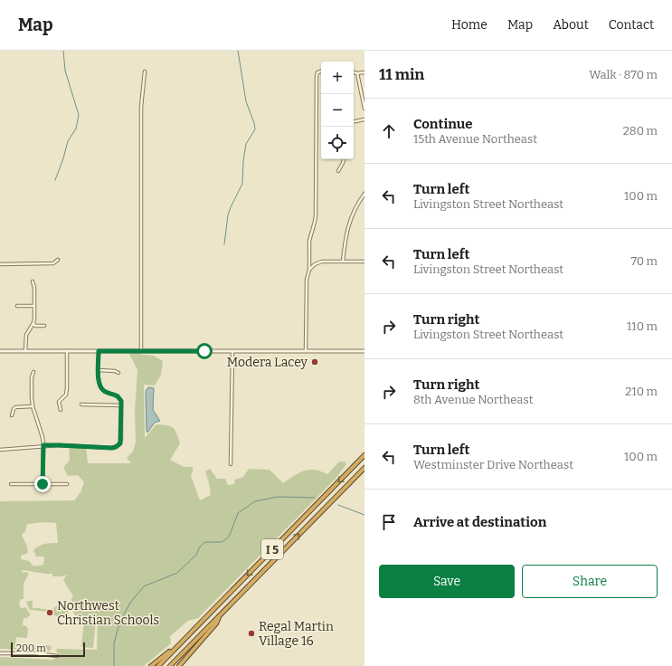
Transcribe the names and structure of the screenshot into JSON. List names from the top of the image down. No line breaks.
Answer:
{"streets":{"highway":["I 5"]},"places":["Modera Lacey","Northwest Christian Schools","Regal Martin Village 16"],"scale_bar":"200 m","page":{"header":"Map","nav":["Home","Map","About","Contact"],"heading":["11 min","Walk · 870 m"],"map_buttons":["+","−"],"list":[["Continue","15th Avenue Northeast","280 m"],["Turn left","Livingston Street Northeast","100 m"],["Turn left","Livingston Street Northeast","70 m"],["Turn right","Livingston Street Northeast","110 m"],["Turn right","8th Avenue Northeast","210 m"],["Turn left","Westminster Drive Northeast","100 m"],"Arrive at destination"],"buttons":["Save","Share"],"scale":"200 m"}}
